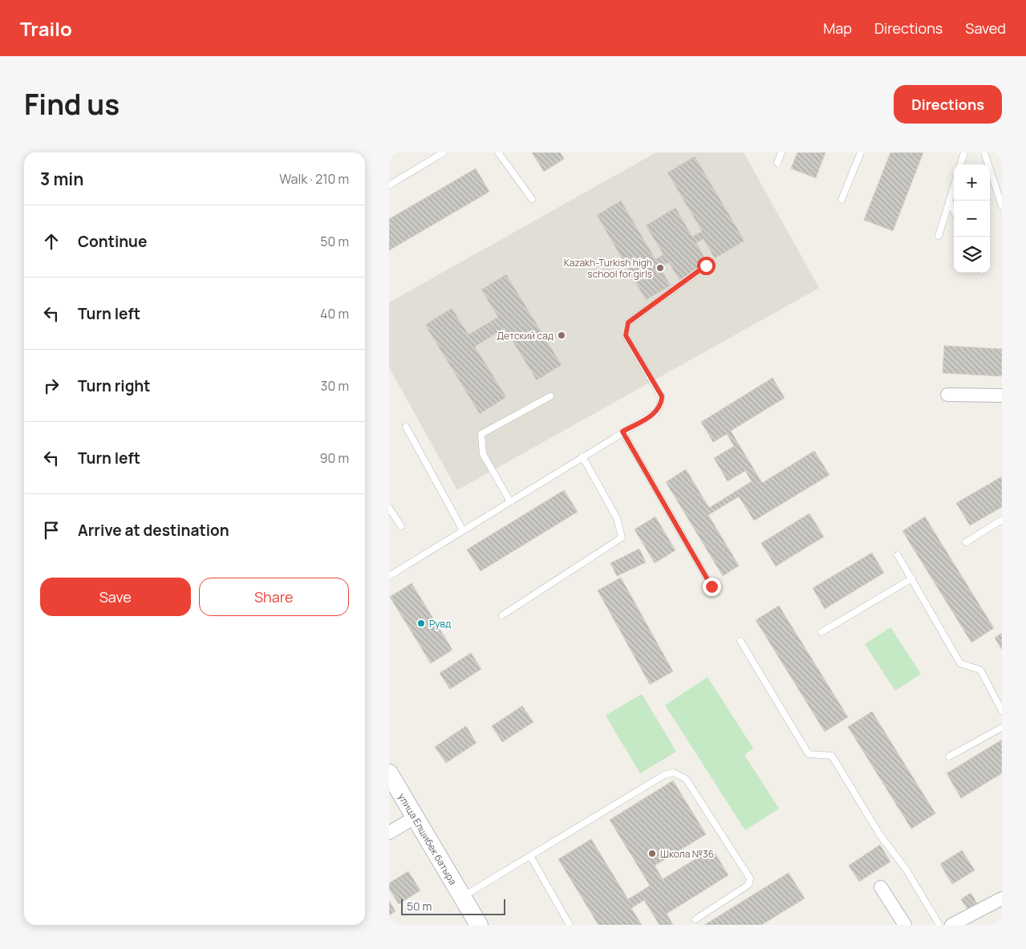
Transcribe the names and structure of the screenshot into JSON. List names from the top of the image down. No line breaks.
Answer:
{"streets":{"main road":["улица Елшибек батыра"]},"places":["Kazakh-Turkish high school for girls","Детский сад","Рувд","Школа №36"],"scale_bar":"50 m","page":{"header":"Trailo","nav":["Map","Directions","Saved"],"title":"Find us","buttons":["Directions",["Save","Share"]],"heading":["3 min","Walk · 210 m"],"map_buttons":["+","−"],"list":[["Continue","50 m"],["Turn left","40 m"],["Turn right","30 m"],["Turn left","90 m"],"Arrive at destination"],"scale":"50 m"}}
